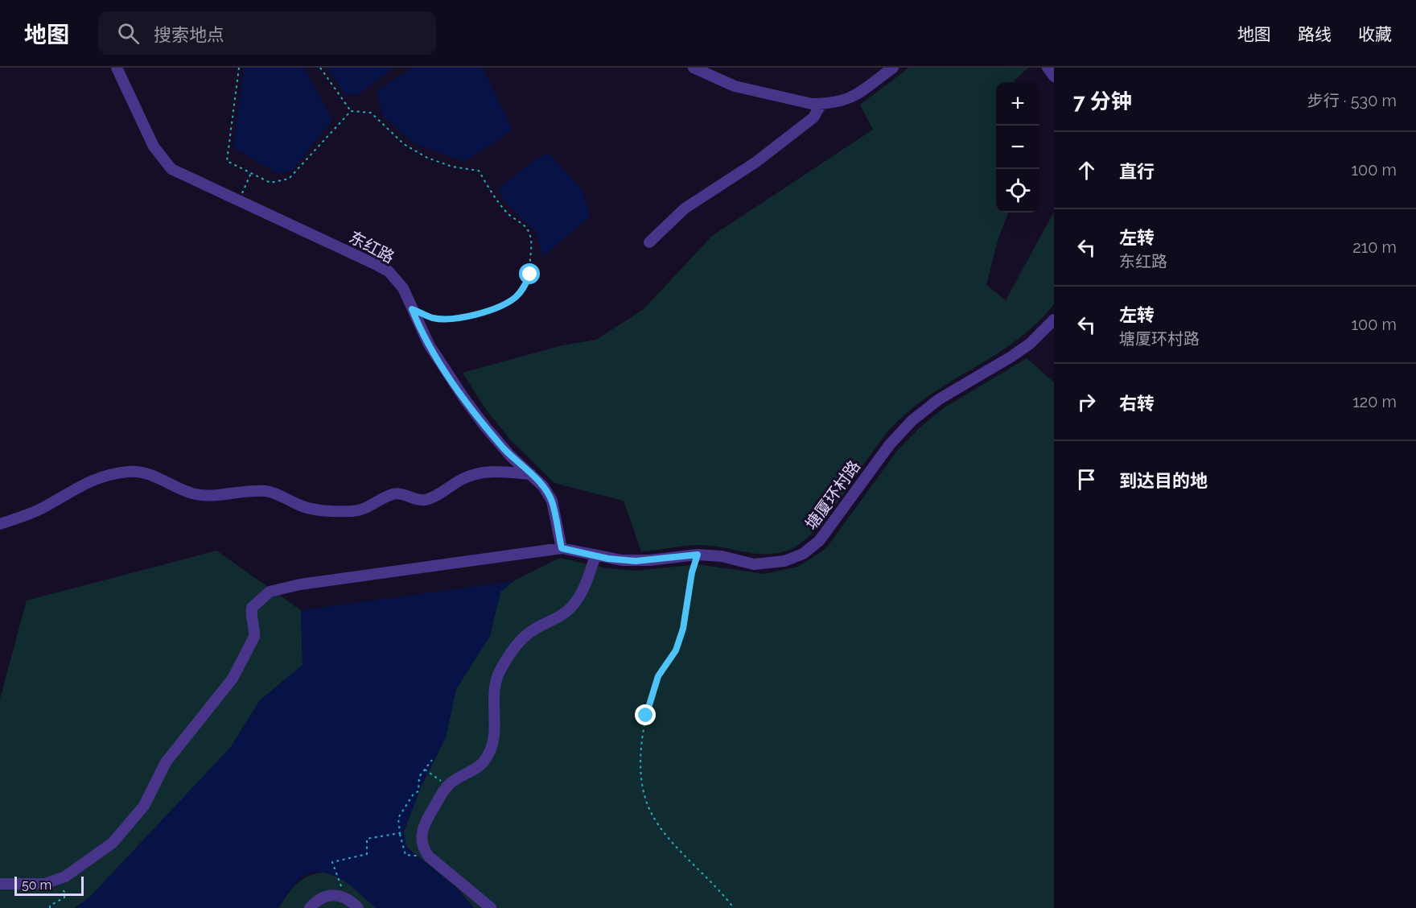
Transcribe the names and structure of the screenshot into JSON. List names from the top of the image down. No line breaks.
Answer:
{"streets":{"street":["东红路","塘厦环村路"]},"crossings":[["东红路","塘厦环村路"]],"scale_bar":"50 m","page":{"header":"地图","search":"搜索地点","nav":["地图","路线","收藏"],"heading":["7 分钟","步行 · 530 m"],"map_buttons":["+","−"],"list":[["直行","100 m"],["左转","东红路","210 m"],["左转","塘厦环村路","100 m"],["右转","120 m"],"到达目的地"],"scale":"50 m"}}
